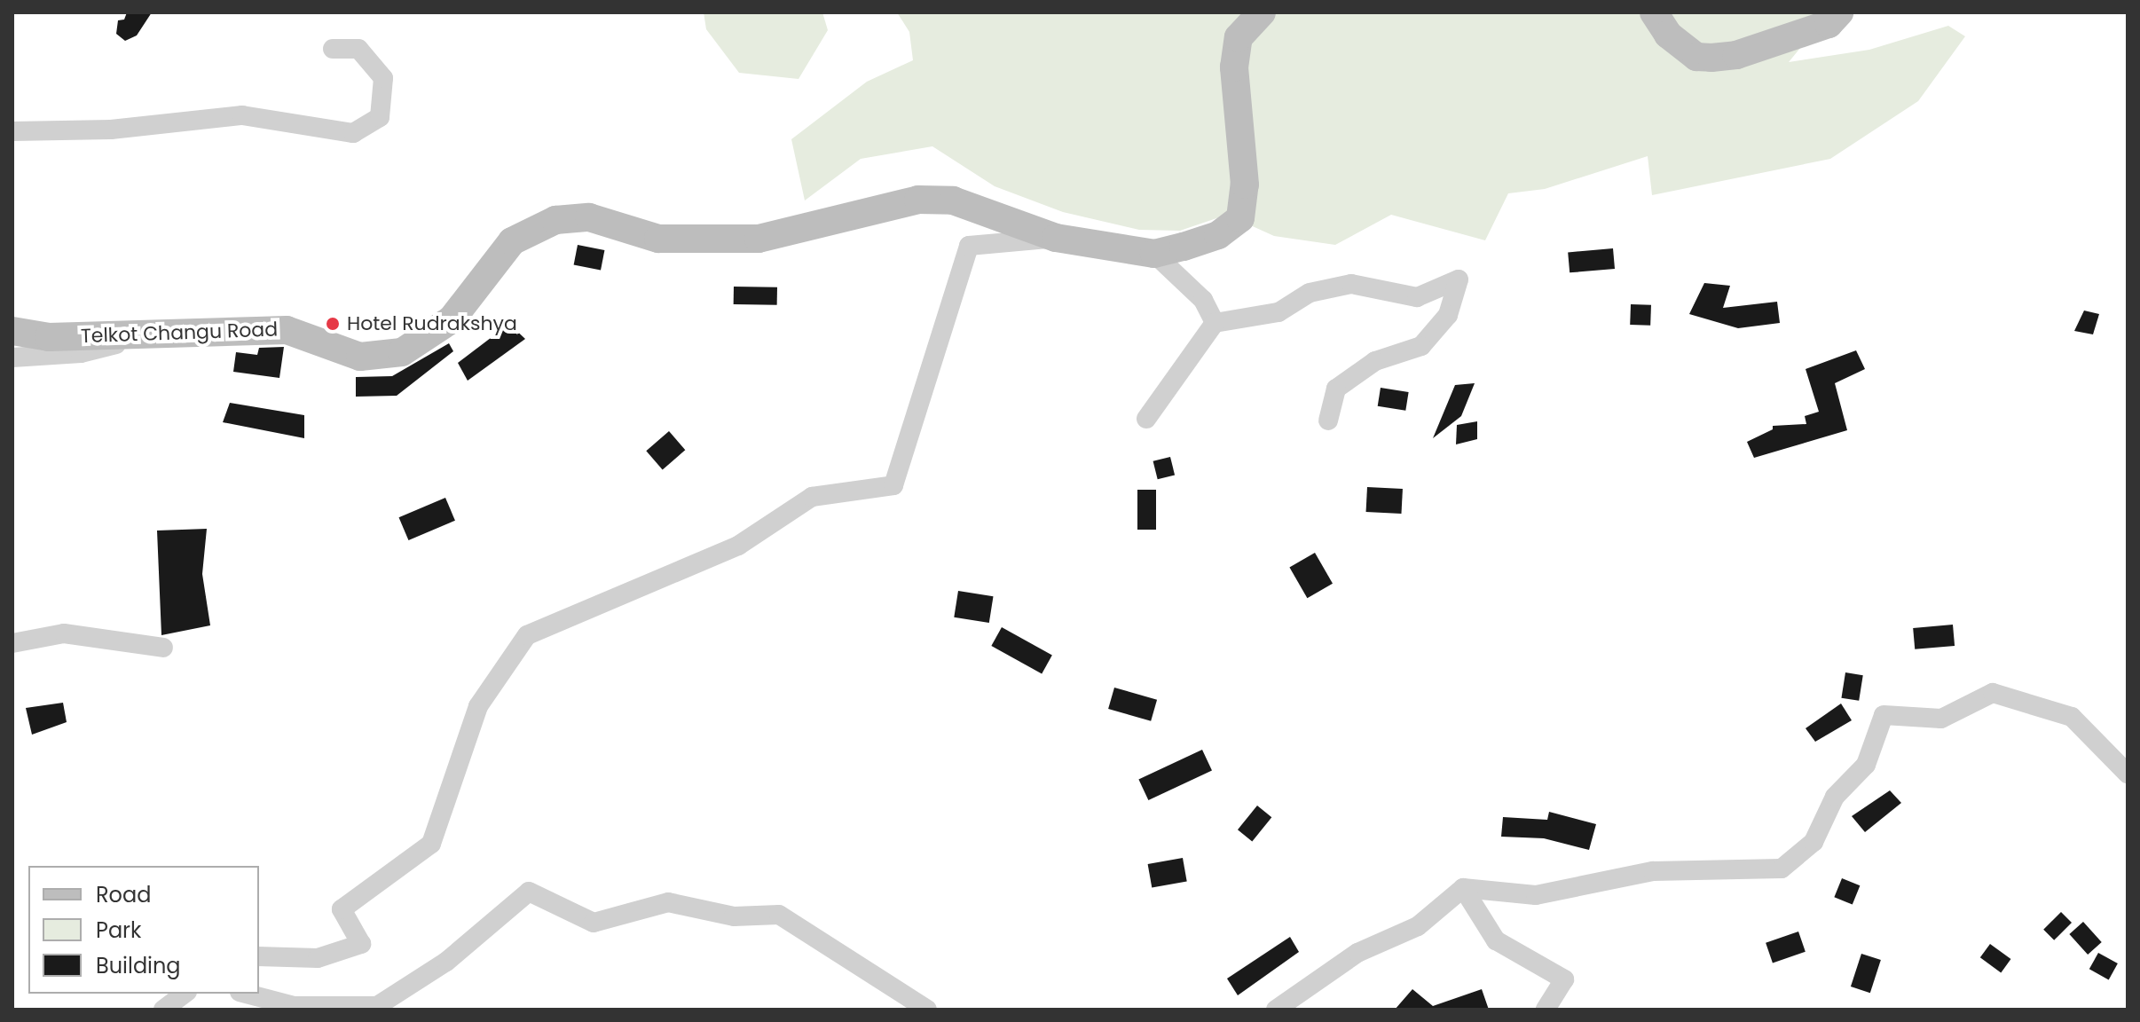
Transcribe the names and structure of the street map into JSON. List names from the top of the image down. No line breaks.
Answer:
{"streets":{"street":["Telkot Changu Road"]},"places":["Hotel Rudrakshya"],"legend":["Road","Park","Building"]}
